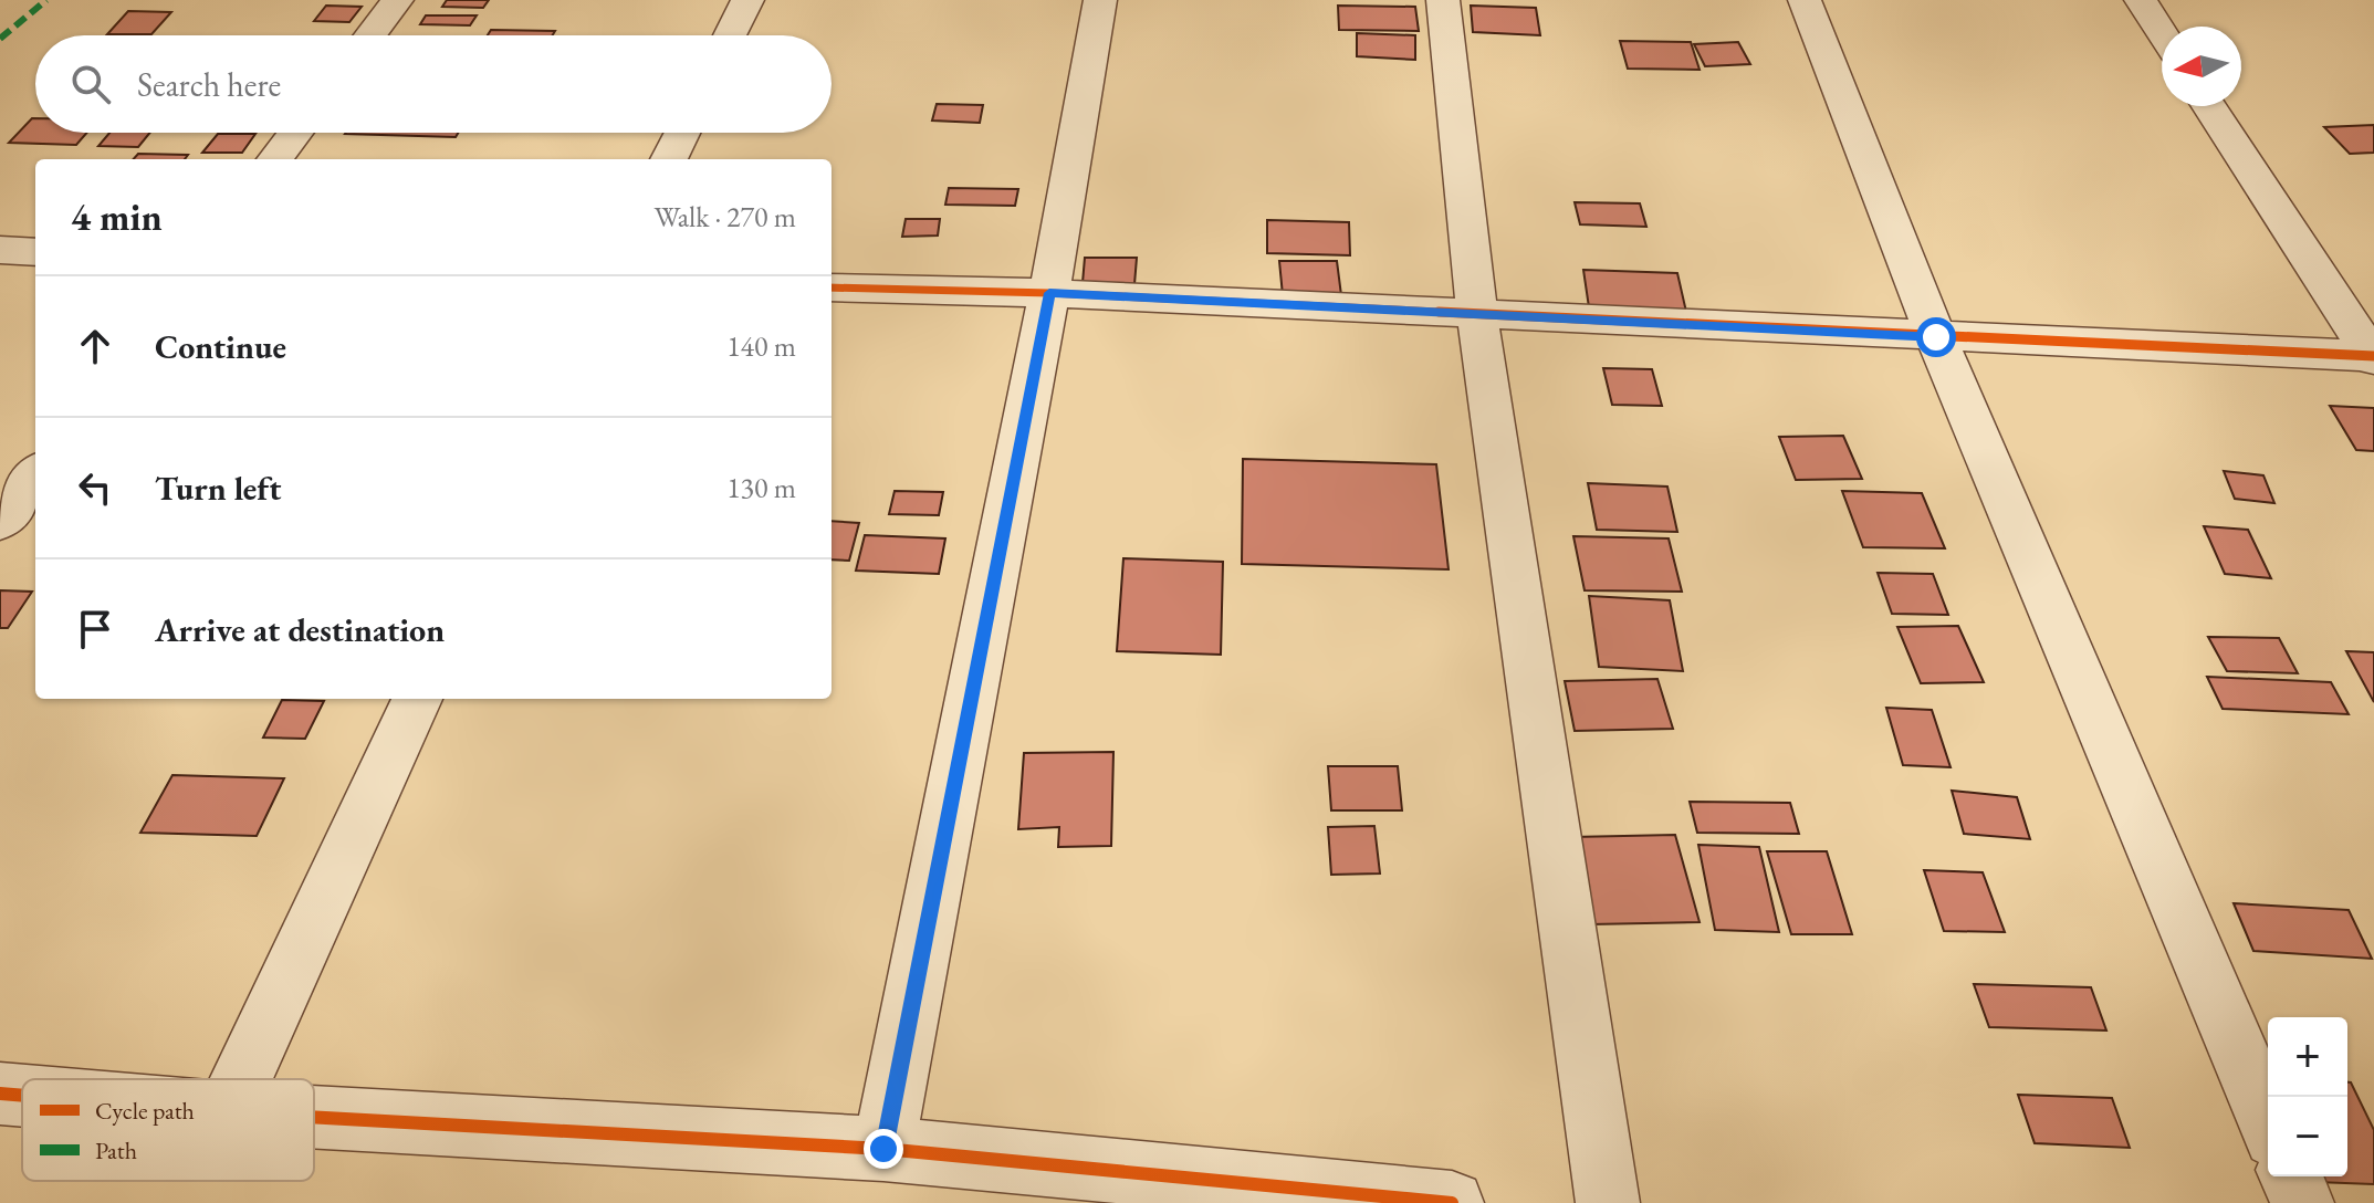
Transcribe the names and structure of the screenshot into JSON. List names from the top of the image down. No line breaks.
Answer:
{"legend":["Cycle path","Path"],"north":"left","page":{"search":"Search here","heading":["4 min","Walk · 270 m"],"list":[["Continue","140 m"],["Turn left","130 m"],"Arrive at destination"],"map_buttons":["+","−"]}}
